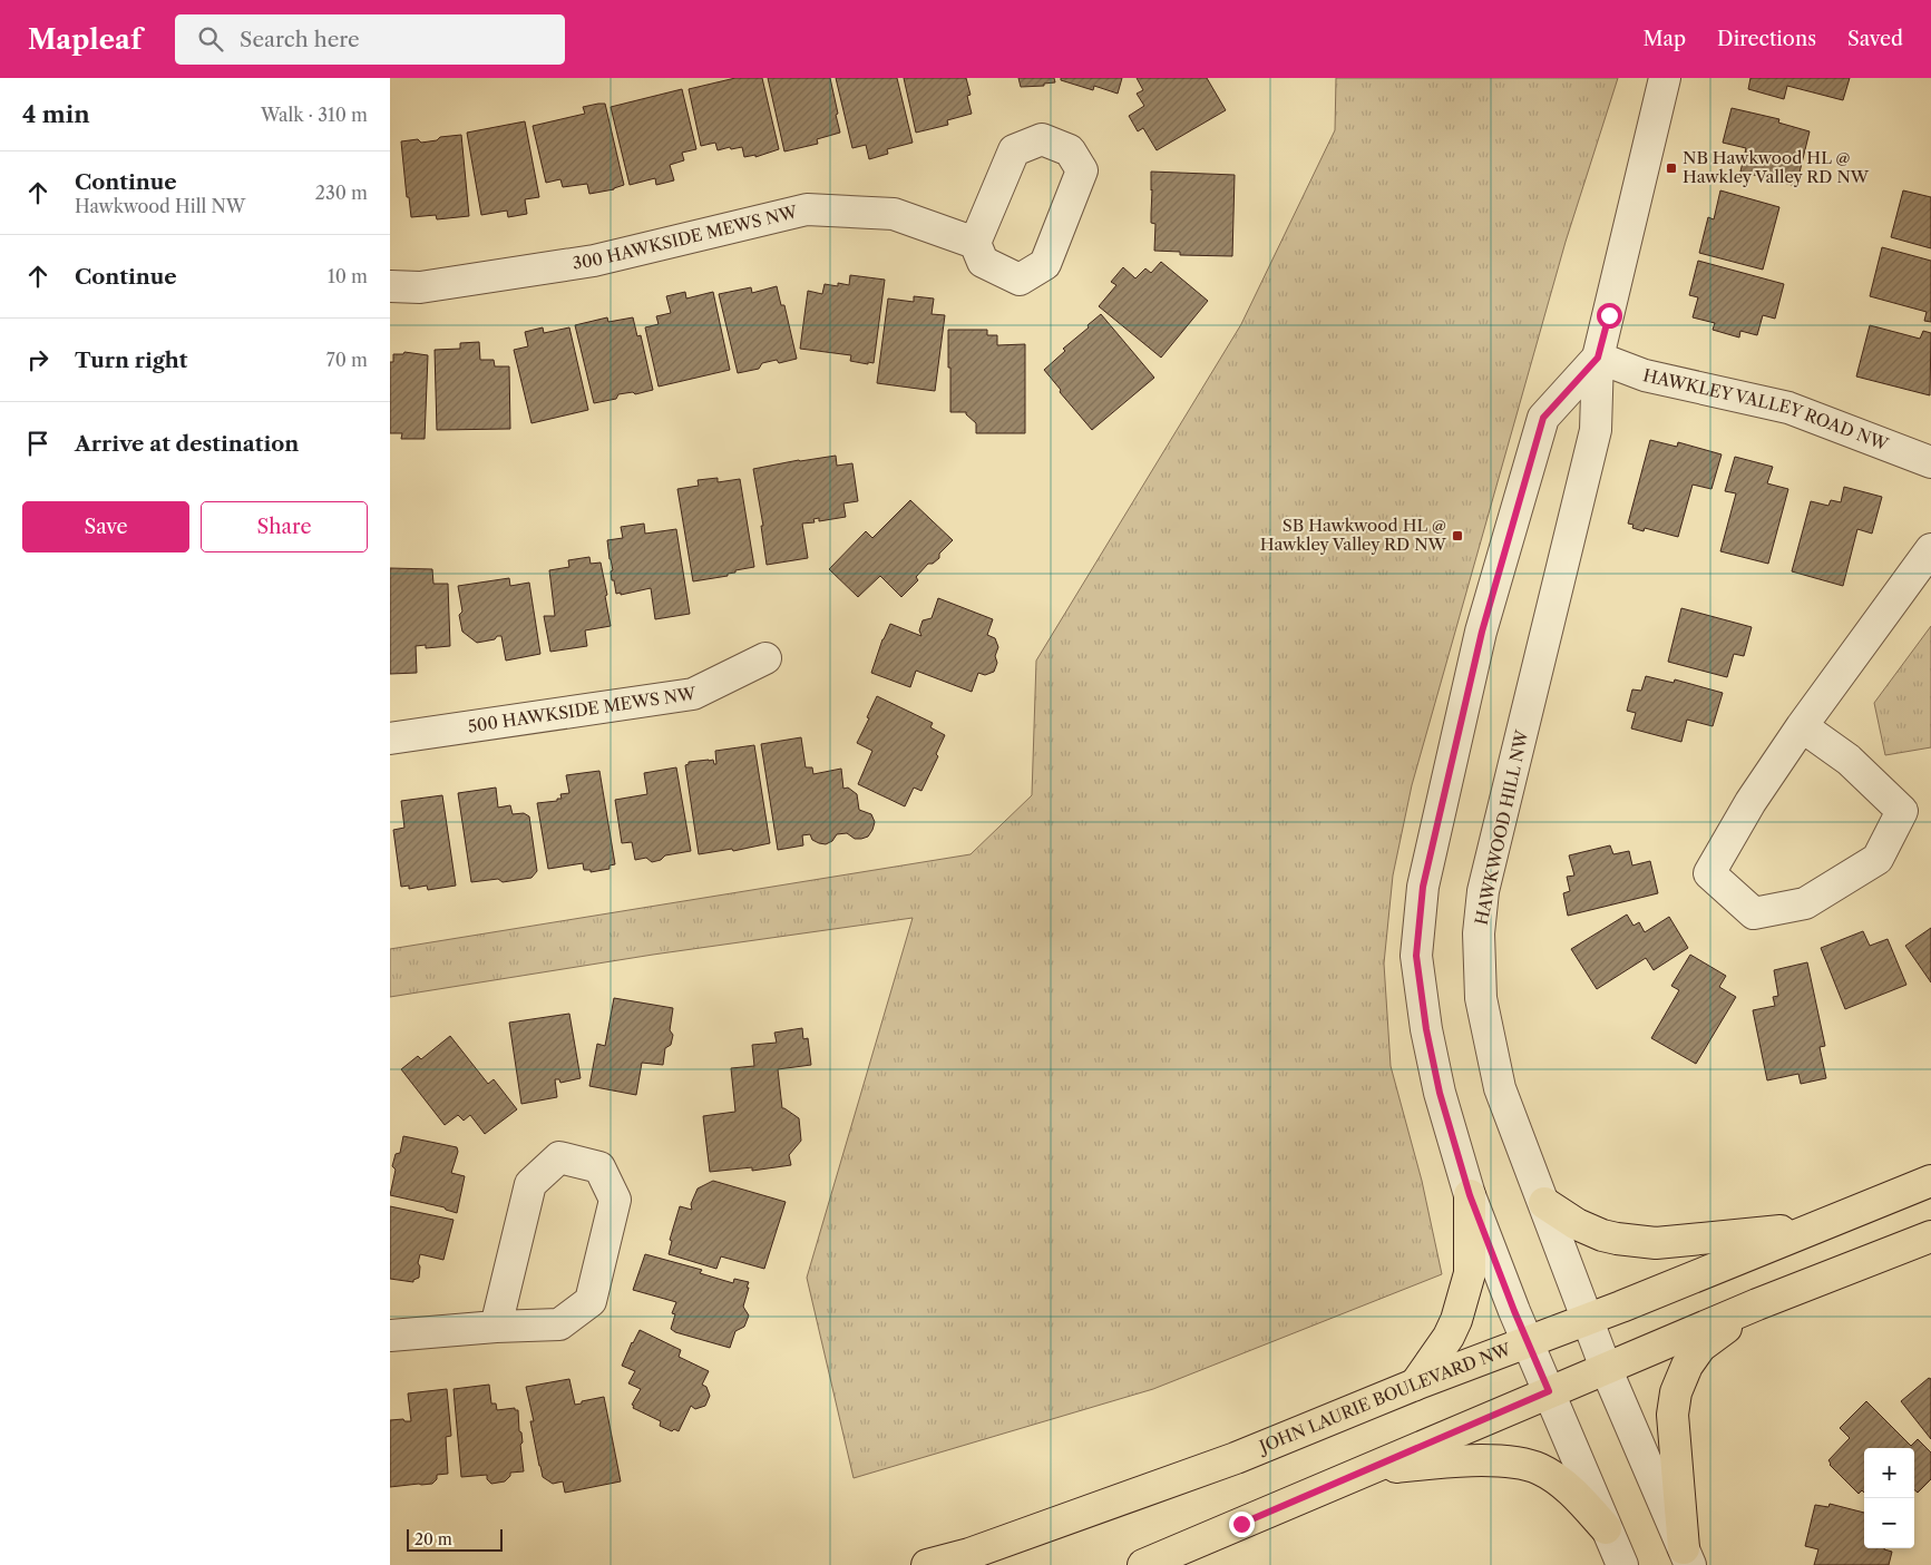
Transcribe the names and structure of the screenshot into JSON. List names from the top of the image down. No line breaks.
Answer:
{"streets":{"main road":["JOHN LAURIE BOULEVARD NW"],"street":["300 HAWKSIDE MEWS NW","HAWKLEY VALLEY ROAD NW","500 HAWKSIDE MEWS NW","HAWKWOOD HILL NW"]},"crossings":[["HAWKLEY VALLEY ROAD NW","HAWKWOOD HILL NW"],["HAWKWOOD HILL NW","JOHN LAURIE BOULEVARD NW"]],"places":{"transit":["NB Hawkwood HL @ Hawkley Valley RD NW","SB Hawkwood HL @ Hawkley Valley RD NW"]},"scale_bar":"20 m","page":{"header":"Mapleaf","search":"Search here","nav":["Map","Directions","Saved"],"heading":["4 min","Walk · 310 m"],"list":[["Continue","Hawkwood Hill NW","230 m"],["Continue","10 m"],["Turn right","70 m"],"Arrive at destination"],"buttons":["Save","Share"],"map_buttons":["+","−"],"scale":"20 m"}}
